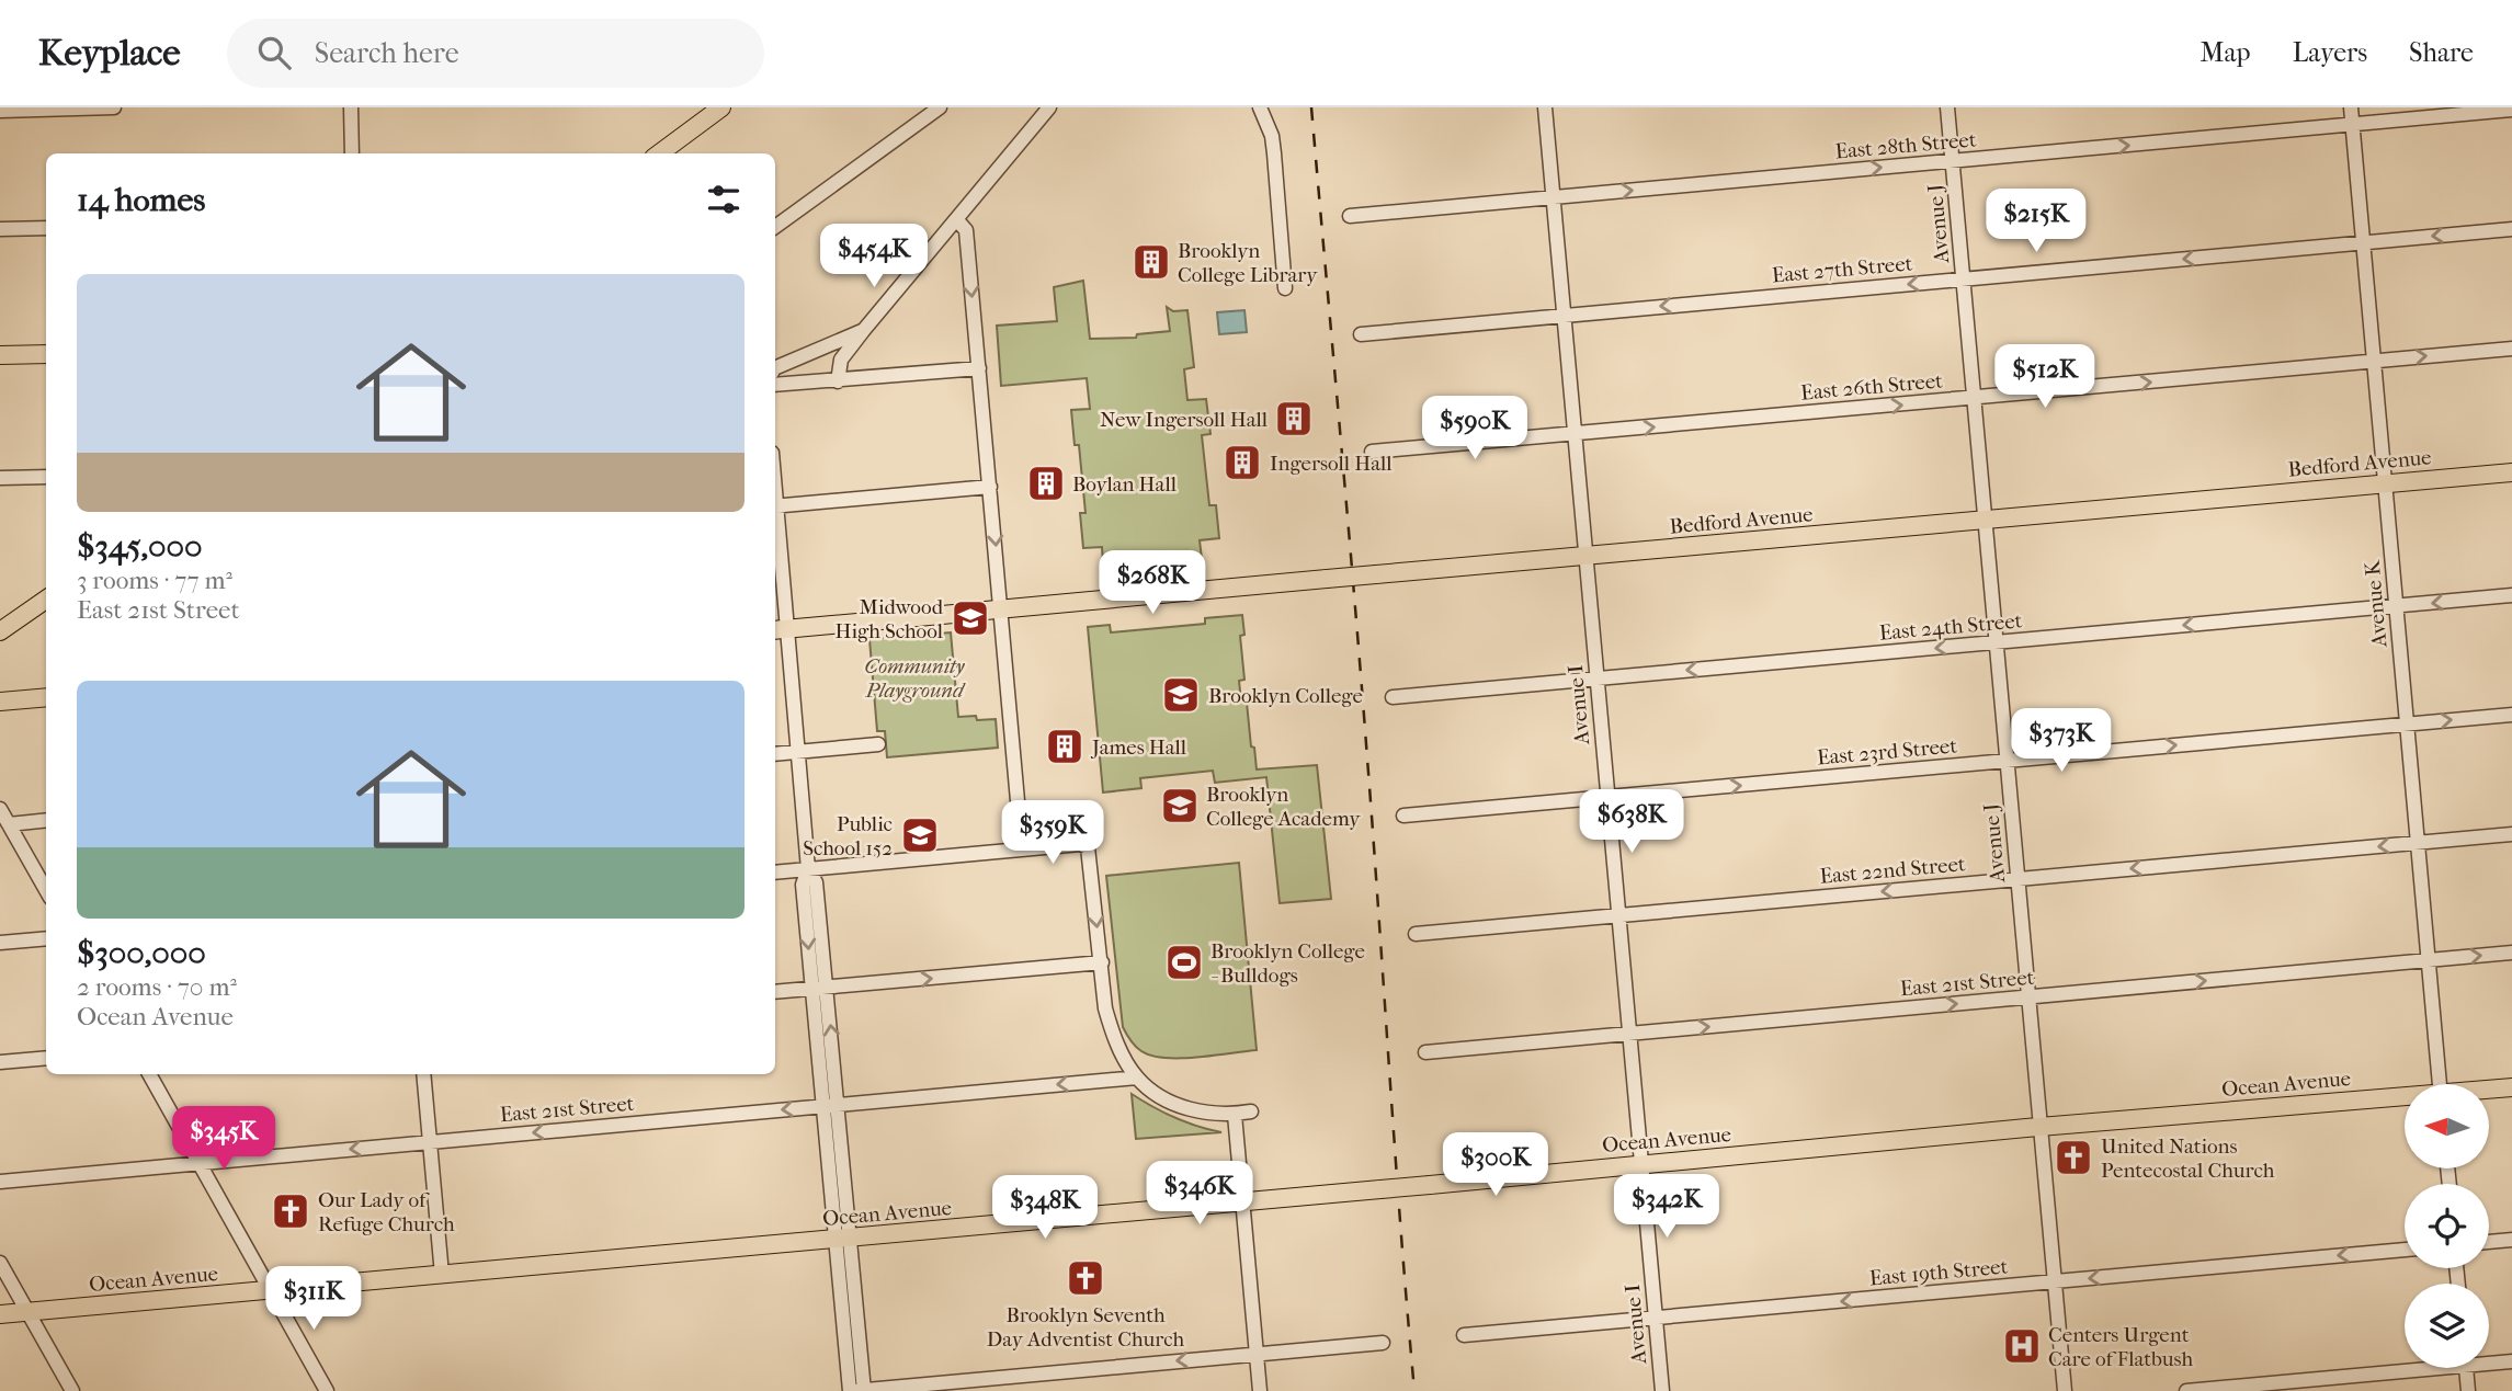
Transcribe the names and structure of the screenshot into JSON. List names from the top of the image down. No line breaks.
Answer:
{"streets":{"main road":["Bedford Avenue","Ocean Avenue"],"street":["East 28th Street","Avenue J","East 27th Street","East 26th Street","Avenue K","East 24th Street","Avenue I","East 23rd Street","East 22nd Street","East 21st Street","East 19th Street"]},"crossings":[["East 28th Street","Avenue J"],["East 28th Street","Avenue K"],["East 28th Street","Avenue I"],["Avenue J","East 27th Street"],["Avenue J","East 26th Street"],["Avenue J","Bedford Avenue"],["Avenue J","East 24th Street"],["Avenue J","East 23rd Street"],["Avenue J","East 22nd Street"],["Avenue J","East 21st Street"],["Avenue J","Ocean Avenue"],["Avenue J","East 19th Street"],["East 27th Street","Avenue K"],["East 27th Street","Avenue I"],["East 26th Street","Avenue K"],["East 26th Street","Avenue I"],["Bedford Avenue","Avenue K"],["Bedford Avenue","Avenue I"],["Avenue K","East 24th Street"],["Avenue K","East 23rd Street"],["Avenue K","East 22nd Street"],["Avenue K","East 21st Street"],["East 24th Street","Avenue I"],["Avenue I","East 23rd Street"],["Avenue I","East 22nd Street"],["Avenue I","East 21st Street"],["Avenue I","Ocean Avenue"],["Avenue I","East 19th Street"]],"one_way":["East 28th Street","East 27th Street","East 26th Street","East 24th Street","East 23rd Street","East 22nd Street","East 19th Street"],"parks":["Community Playground"],"places":{"building":["Brooklyn College Library","New Ingersoll Hall","Ingersoll Hall","Boylan Hall","James Hall"],"school or university":["Midwood High School","Brooklyn College","Brooklyn College Academy","Public School 152"],"sports":["Brooklyn College - Bulldogs"],"church":["United Nations Pentecostal Church","Our Lady of Refuge Church","Brooklyn Seventh Day Adventist Church"],"hospital":["Centers Urgent Care of Flatbush"]},"north":"left","page":{"header":"Keyplace","search":"Search here","nav":["Map","Layers","Share"],"heading":"14 homes","price":["$215K","$454K","$512K","$590K","$268K","$373K","$638K","$359K","$345K","$300K","$346K","$342K","$348K","$311K"],"list":[{"name":"$345,000","note":"3 rooms · 77 m² · East 21st Street"},{"name":"$300,000","note":"2 rooms · 70 m² · Ocean Avenue"}]}}
